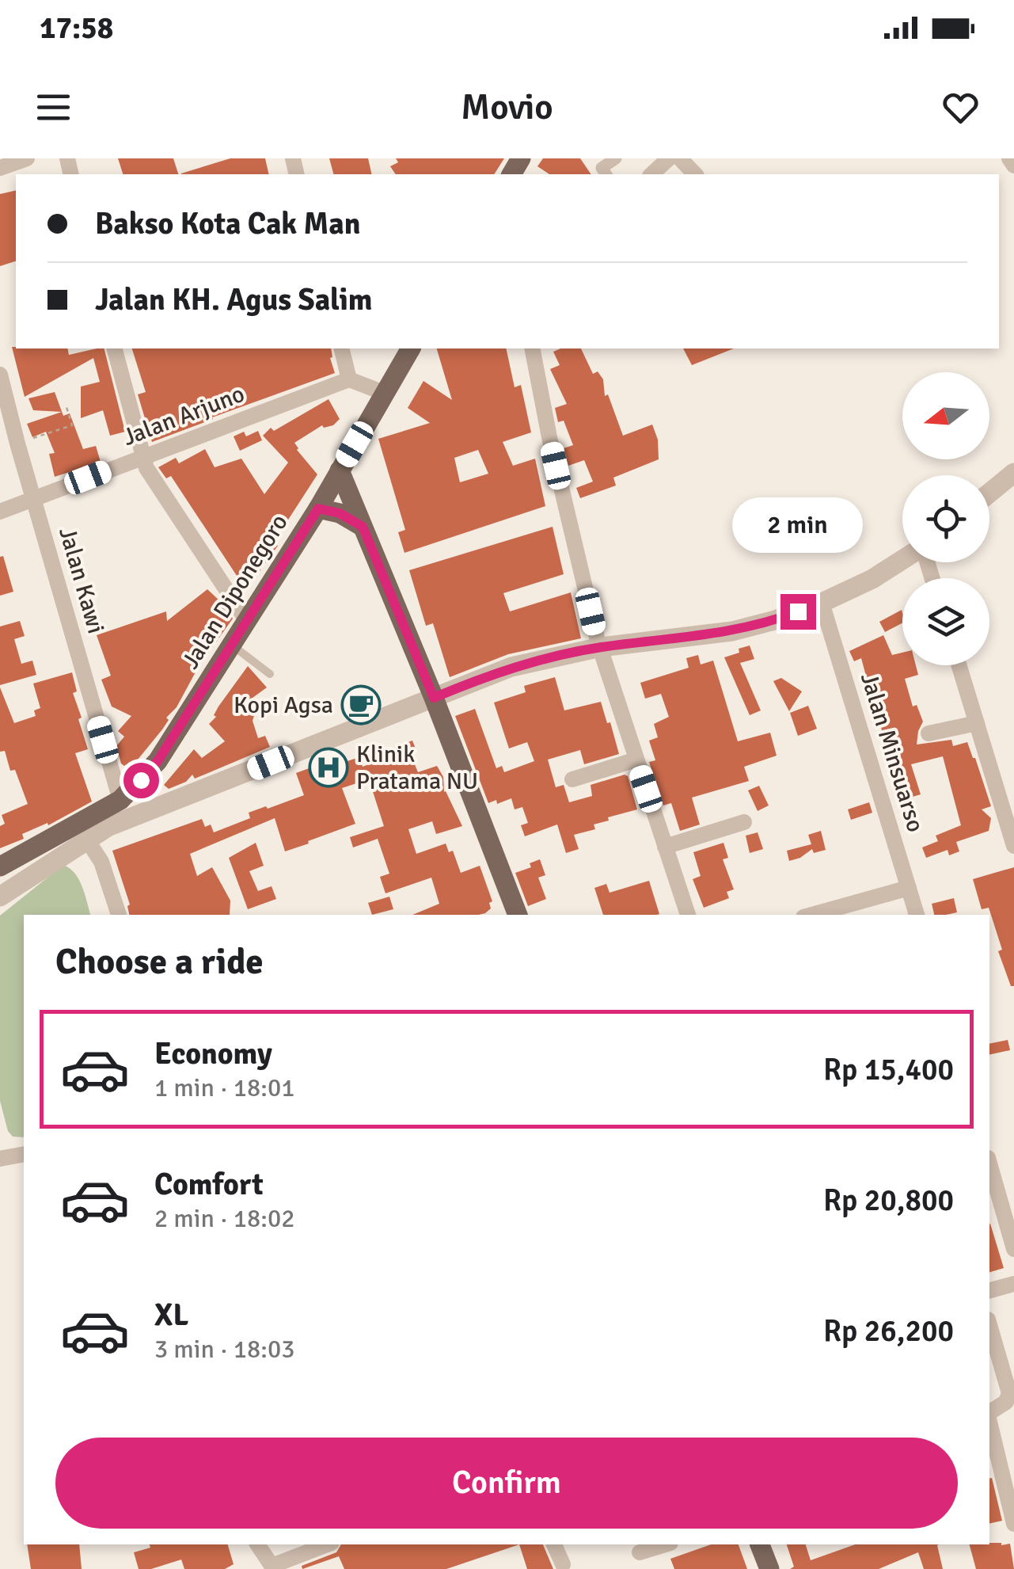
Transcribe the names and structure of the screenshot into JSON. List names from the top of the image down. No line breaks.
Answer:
{"streets":{"main road":["Jalan Diponegoro"],"street":["Jalan Arjuno","Jalan Kawi","Jalan Minsuarso"]},"crossings":[["Jalan Arjuno","Jalan Kawi"],["Jalan Kawi","Jalan Diponegoro"]],"places":{"cafe":["Kopi Agsa"],"hospital":["Klinik Pratama NU"]},"north":"left","page":{"status":"17:58","header":"Movio","banner":["Bakso Kota Cak Man","Jalan KH. Agus Salim"],"bubble":"2 min","heading":"Choose a ride","list":[{"name":"Economy","note":"1 min · 18:01","value":"Rp 15,400"},{"name":"Comfort","note":"2 min · 18:02","value":"Rp 20,800"},{"name":"XL","note":"3 min · 18:03","value":"Rp 26,200"}],"buttons":"Confirm"}}
